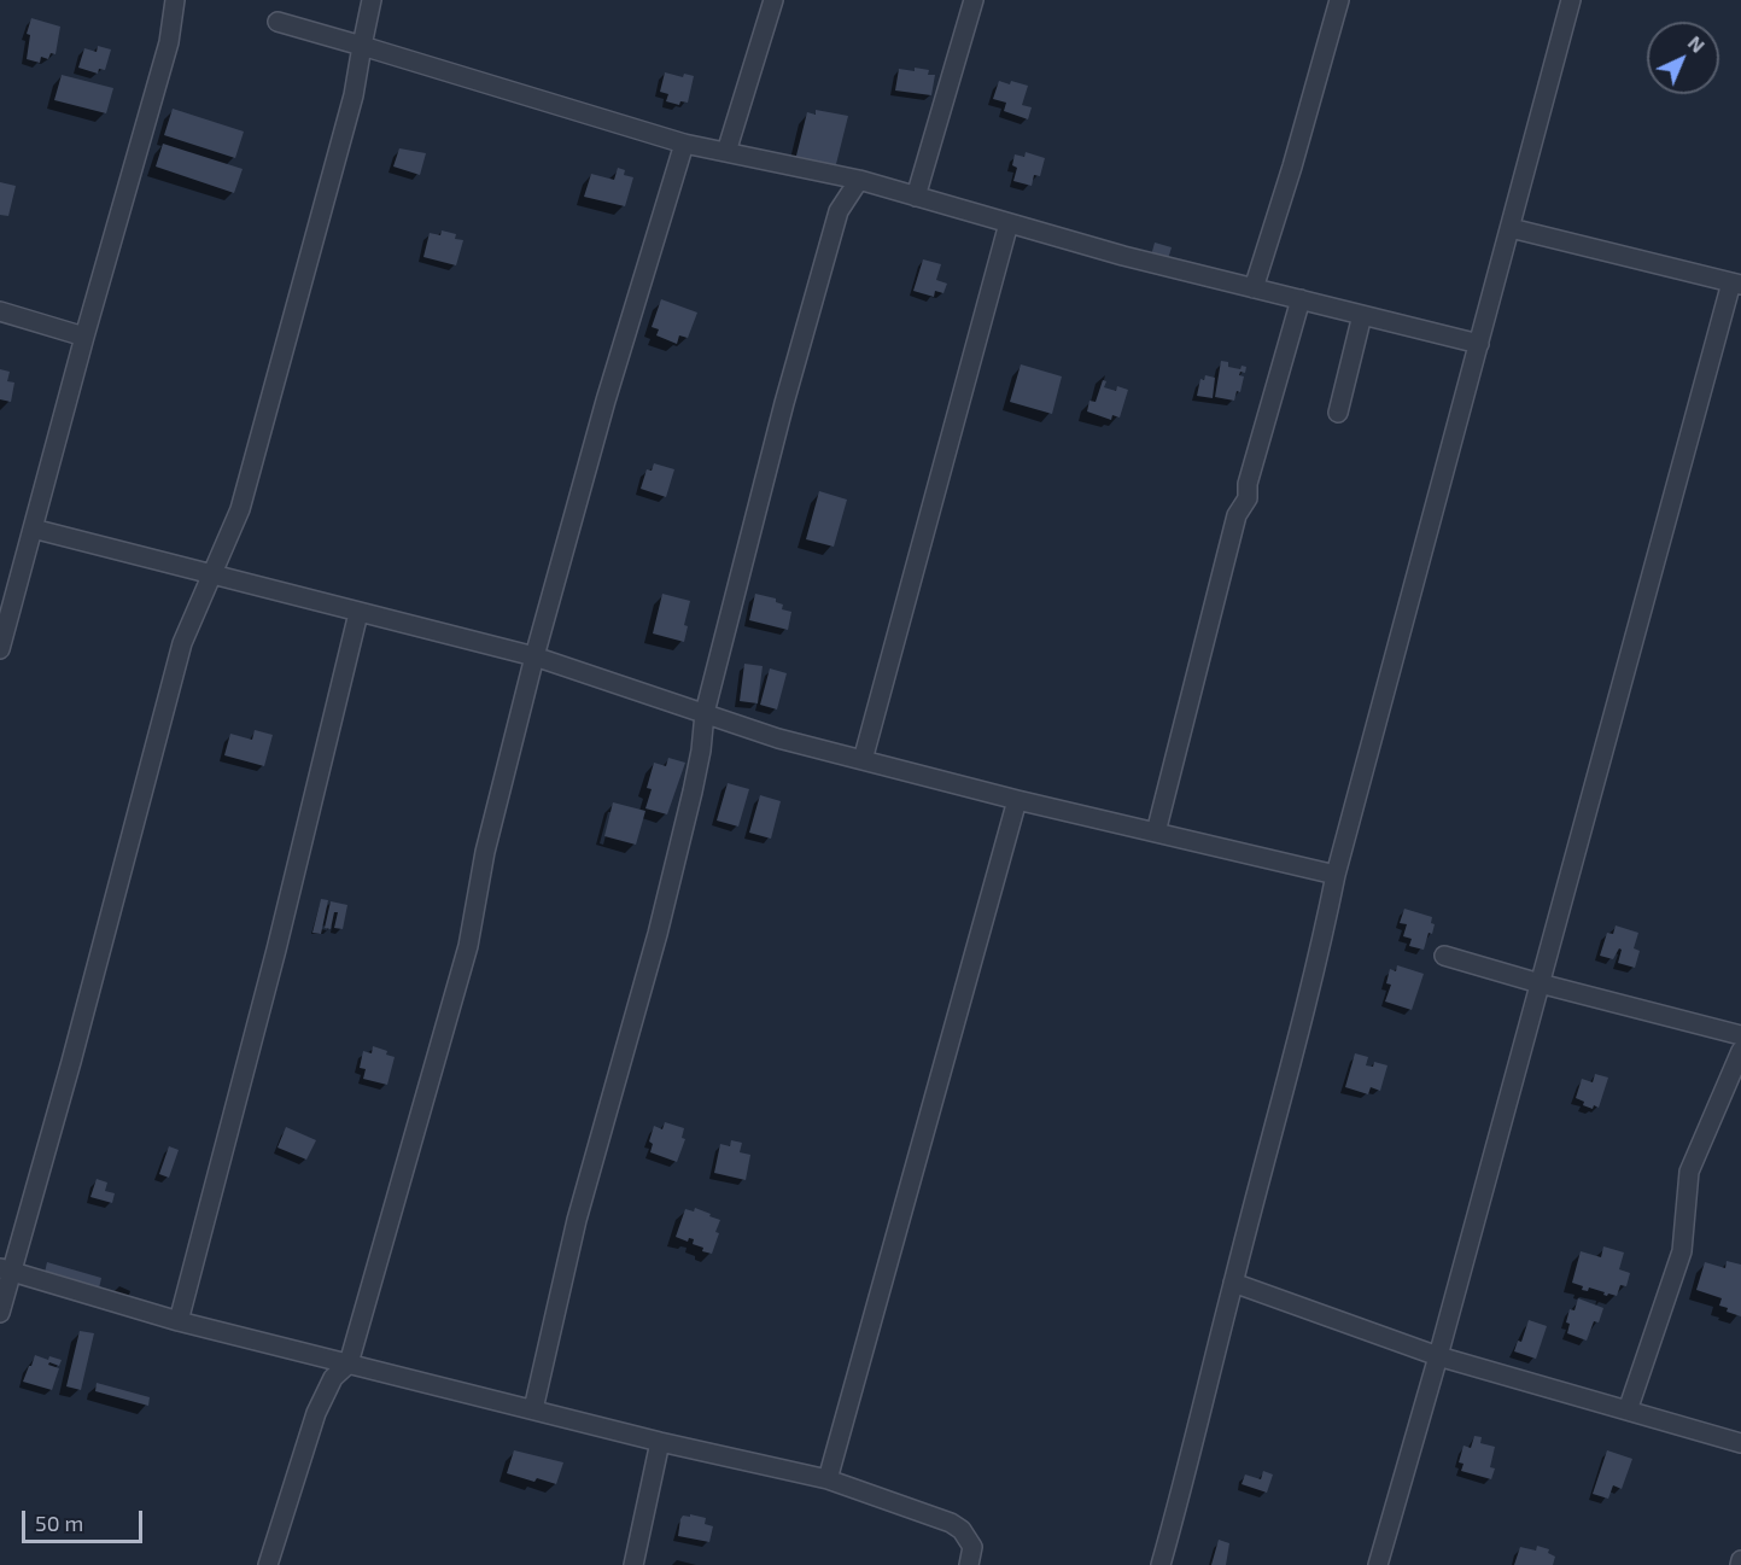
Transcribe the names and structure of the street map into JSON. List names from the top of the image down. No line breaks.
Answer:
{"scale_bar":"50 m","north":"top right"}
